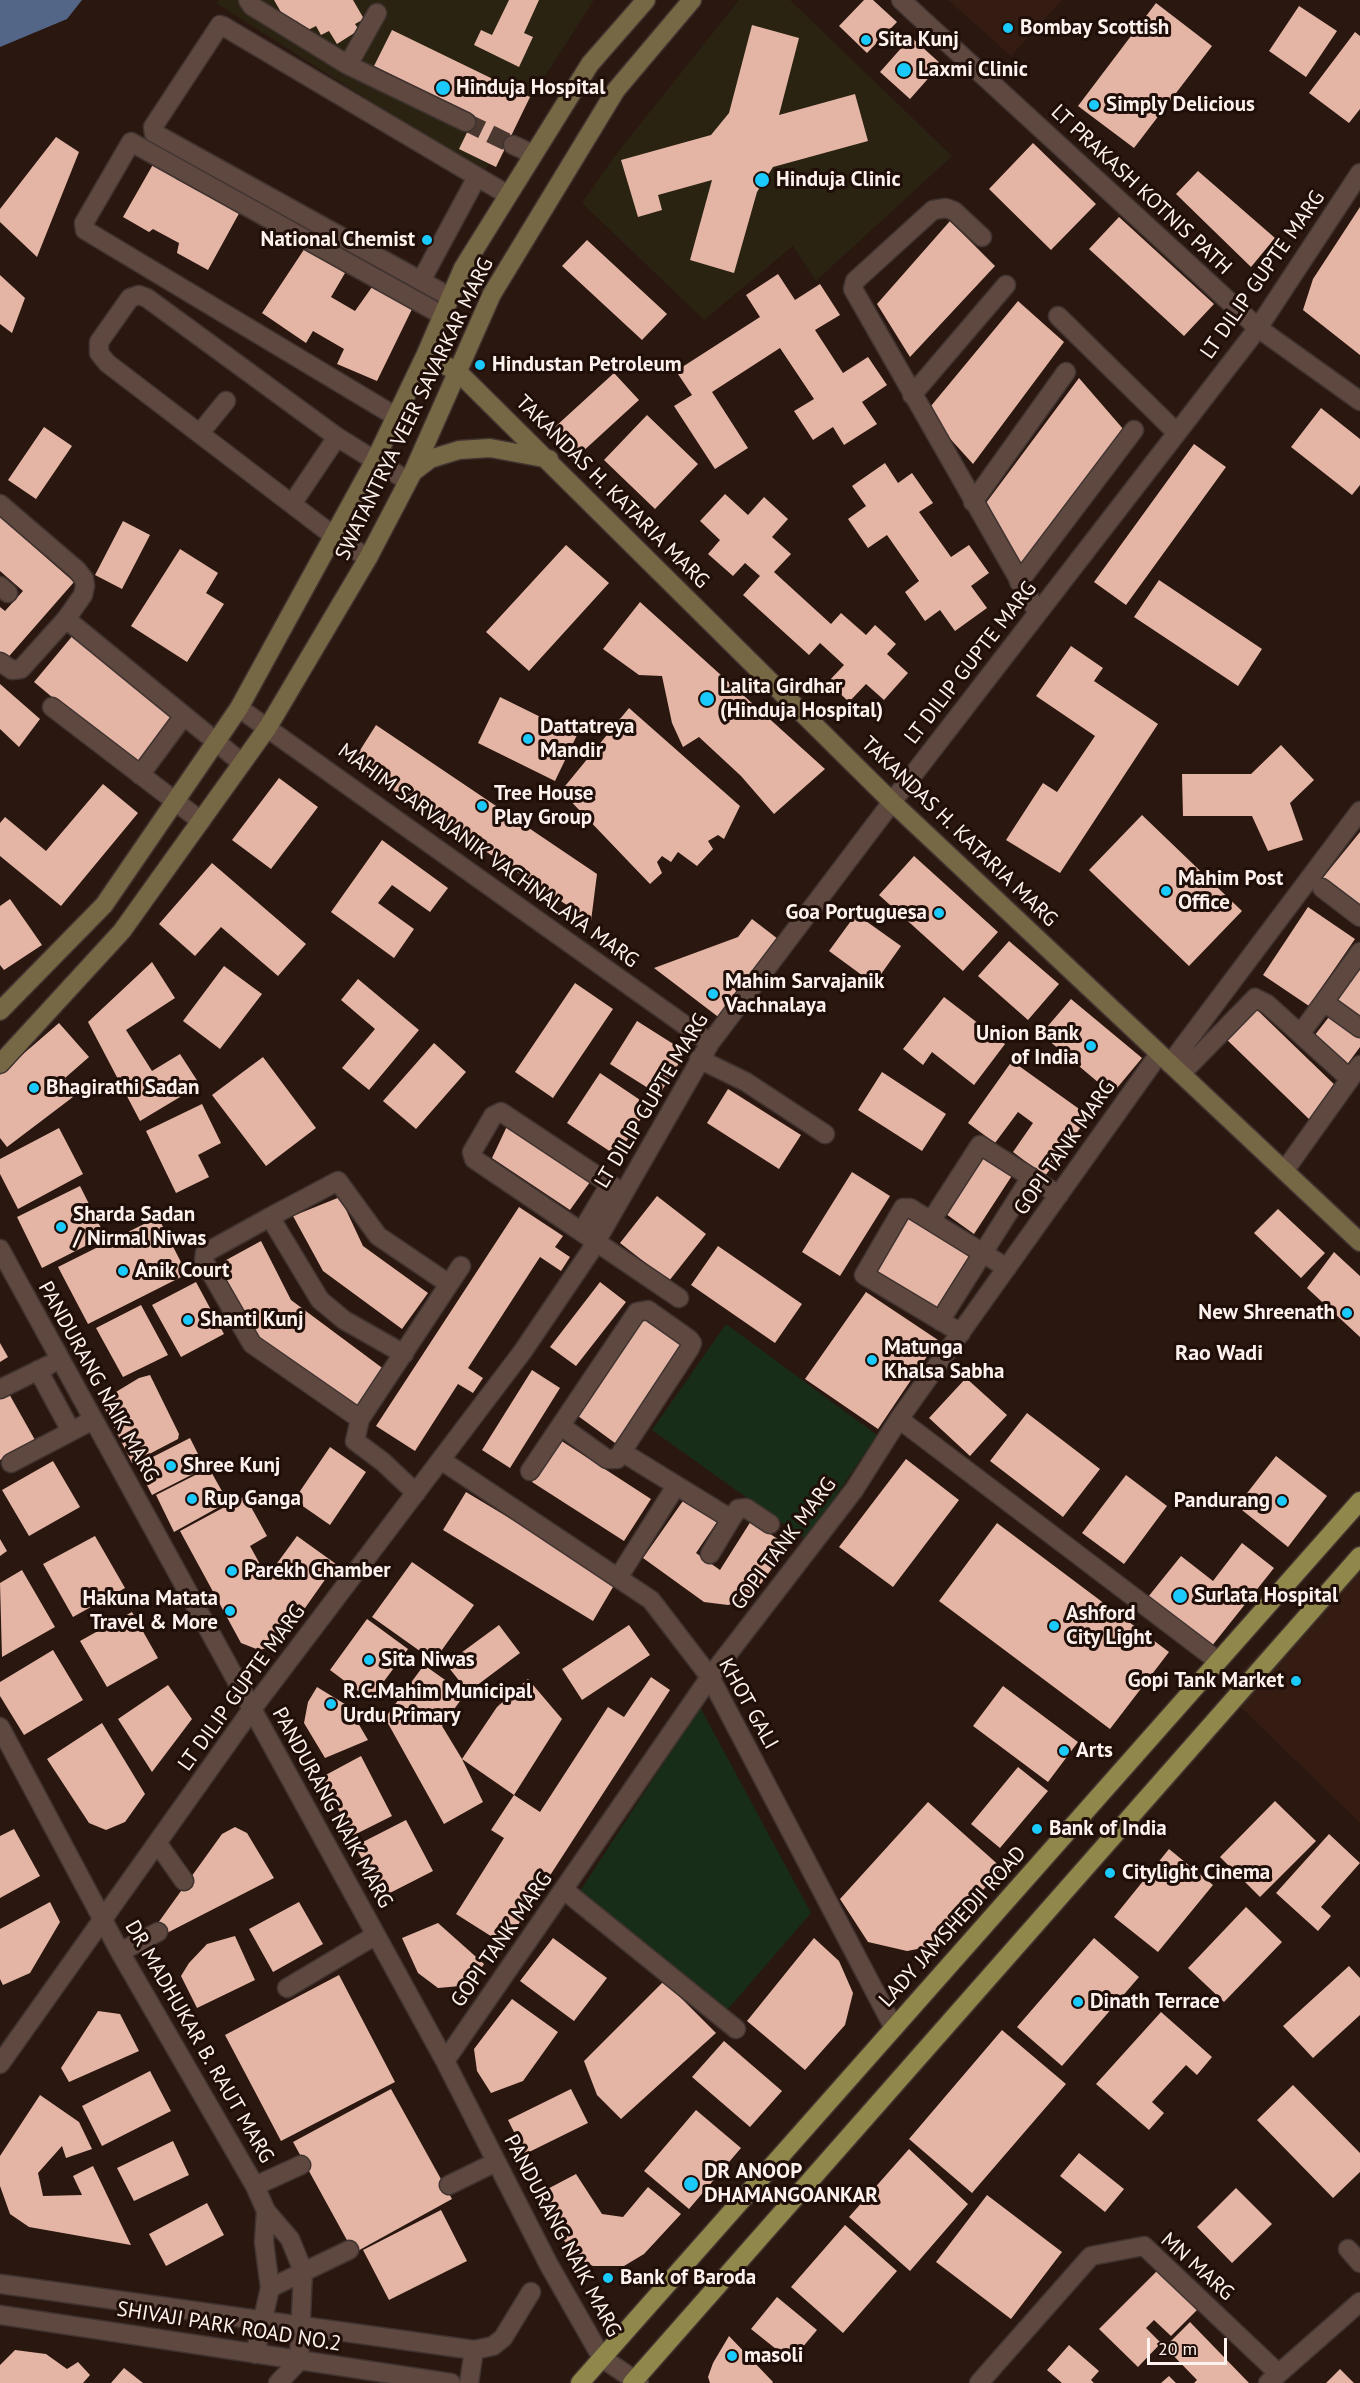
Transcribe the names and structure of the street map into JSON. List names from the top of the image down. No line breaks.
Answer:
{"streets":{"main road":["SWATANTRYA VEER SAVARKAR MARG","TAKANDAS H. KATARIA MARG","LADY JAMSHEDJI ROAD"],"street":["LT PRAKASH KOTNIS PATH","LT DILIP GUPTE MARG","MAHIM SARVAJANIK VACHNALAYA MARG","GOPI TANK MARG","PANDURANG NAIK MARG","KHOT GALI","DR MADHUKAR B. RAUT MARG","MN MARG","SHIVAJI PARK ROAD NO.2"]},"crossings":[["LT PRAKASH KOTNIS PATH","LT DILIP GUPTE MARG"],["LT DILIP GUPTE MARG","TAKANDAS H. KATARIA MARG"],["LT DILIP GUPTE MARG","MAHIM SARVAJANIK VACHNALAYA MARG"],["LT DILIP GUPTE MARG","PANDURANG NAIK MARG"],["LT DILIP GUPTE MARG","KHOT GALI"],["LT DILIP GUPTE MARG","DR MADHUKAR B. RAUT MARG"],["SWATANTRYA VEER SAVARKAR MARG","TAKANDAS H. KATARIA MARG"],["SWATANTRYA VEER SAVARKAR MARG","MAHIM SARVAJANIK VACHNALAYA MARG"],["TAKANDAS H. KATARIA MARG","GOPI TANK MARG"],["GOPI TANK MARG","PANDURANG NAIK MARG"],["GOPI TANK MARG","KHOT GALI"],["PANDURANG NAIK MARG","LADY JAMSHEDJI ROAD"],["KHOT GALI","LADY JAMSHEDJI ROAD"],["DR MADHUKAR B. RAUT MARG","SHIVAJI PARK ROAD NO.2"]],"districts":["Rao Wadi"],"places":["Bombay Scottish","Sita Kunj","Laxmi Clinic","Hinduja Hospital","Simply Delicious","Hinduja Clinic","National Chemist","Hindustan Petroleum","Lalita Girdhar (Hinduja Hospital)","Dattatreya Mandir","Tree House Play Group","Mahim Post Office","Goa Portuguesa","Mahim Sarvajanik Vachnalaya","Union Bank of India","Bhagirathi Sadan","Sharda Sadan / Nirmal Niwas","Anik Court","New Shreenath","Shanti Kunj","Matunga Khalsa Sabha","Shree Kunj","Rup Ganga","Pandurang","Parekh Chamber","Surlata Hospital","Hakuna Matata Travel & More","Ashford City Light","Sita Niwas","Gopi Tank Market","R.C.Mahim Municipal Urdu Primary","Arts","Bank of India","Citylight Cinema","Dinath Terrace","DR ANOOP DHAMANGOANKAR","Bank of Baroda","masoli"],"scale_bar":"20 m"}
